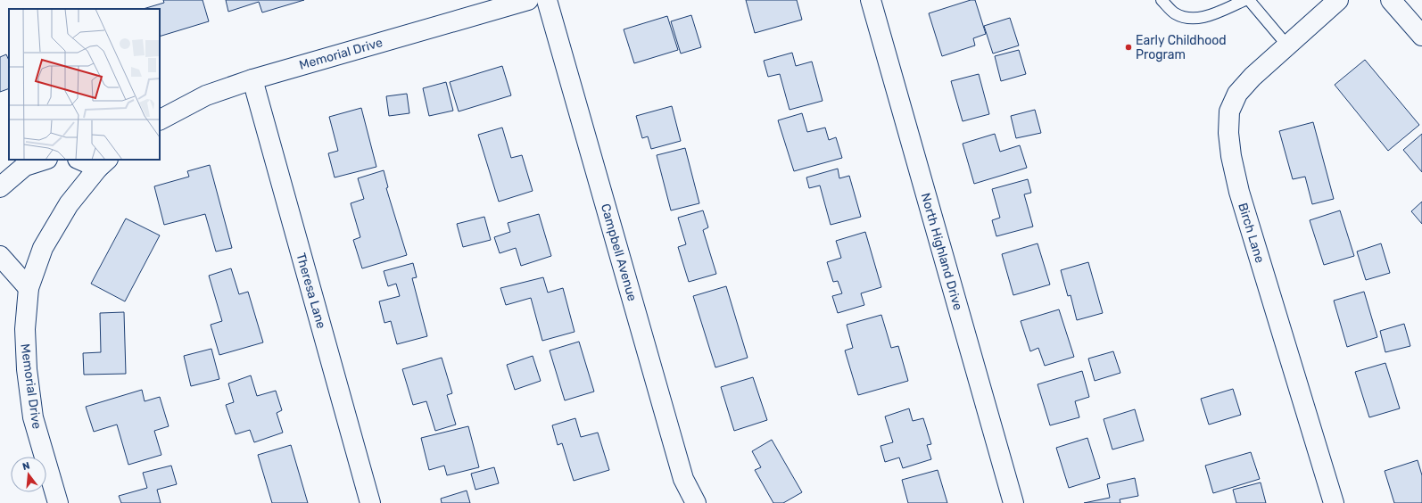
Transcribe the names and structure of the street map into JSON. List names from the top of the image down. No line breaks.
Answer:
{"streets":{"street":["Memorial Drive","Birch Lane","North Highland Drive","Campbell Avenue","Theresa Lane"]},"crossings":[["Memorial Drive","Theresa Lane"]],"places":["Early Childhood Program"],"north":"top"}
